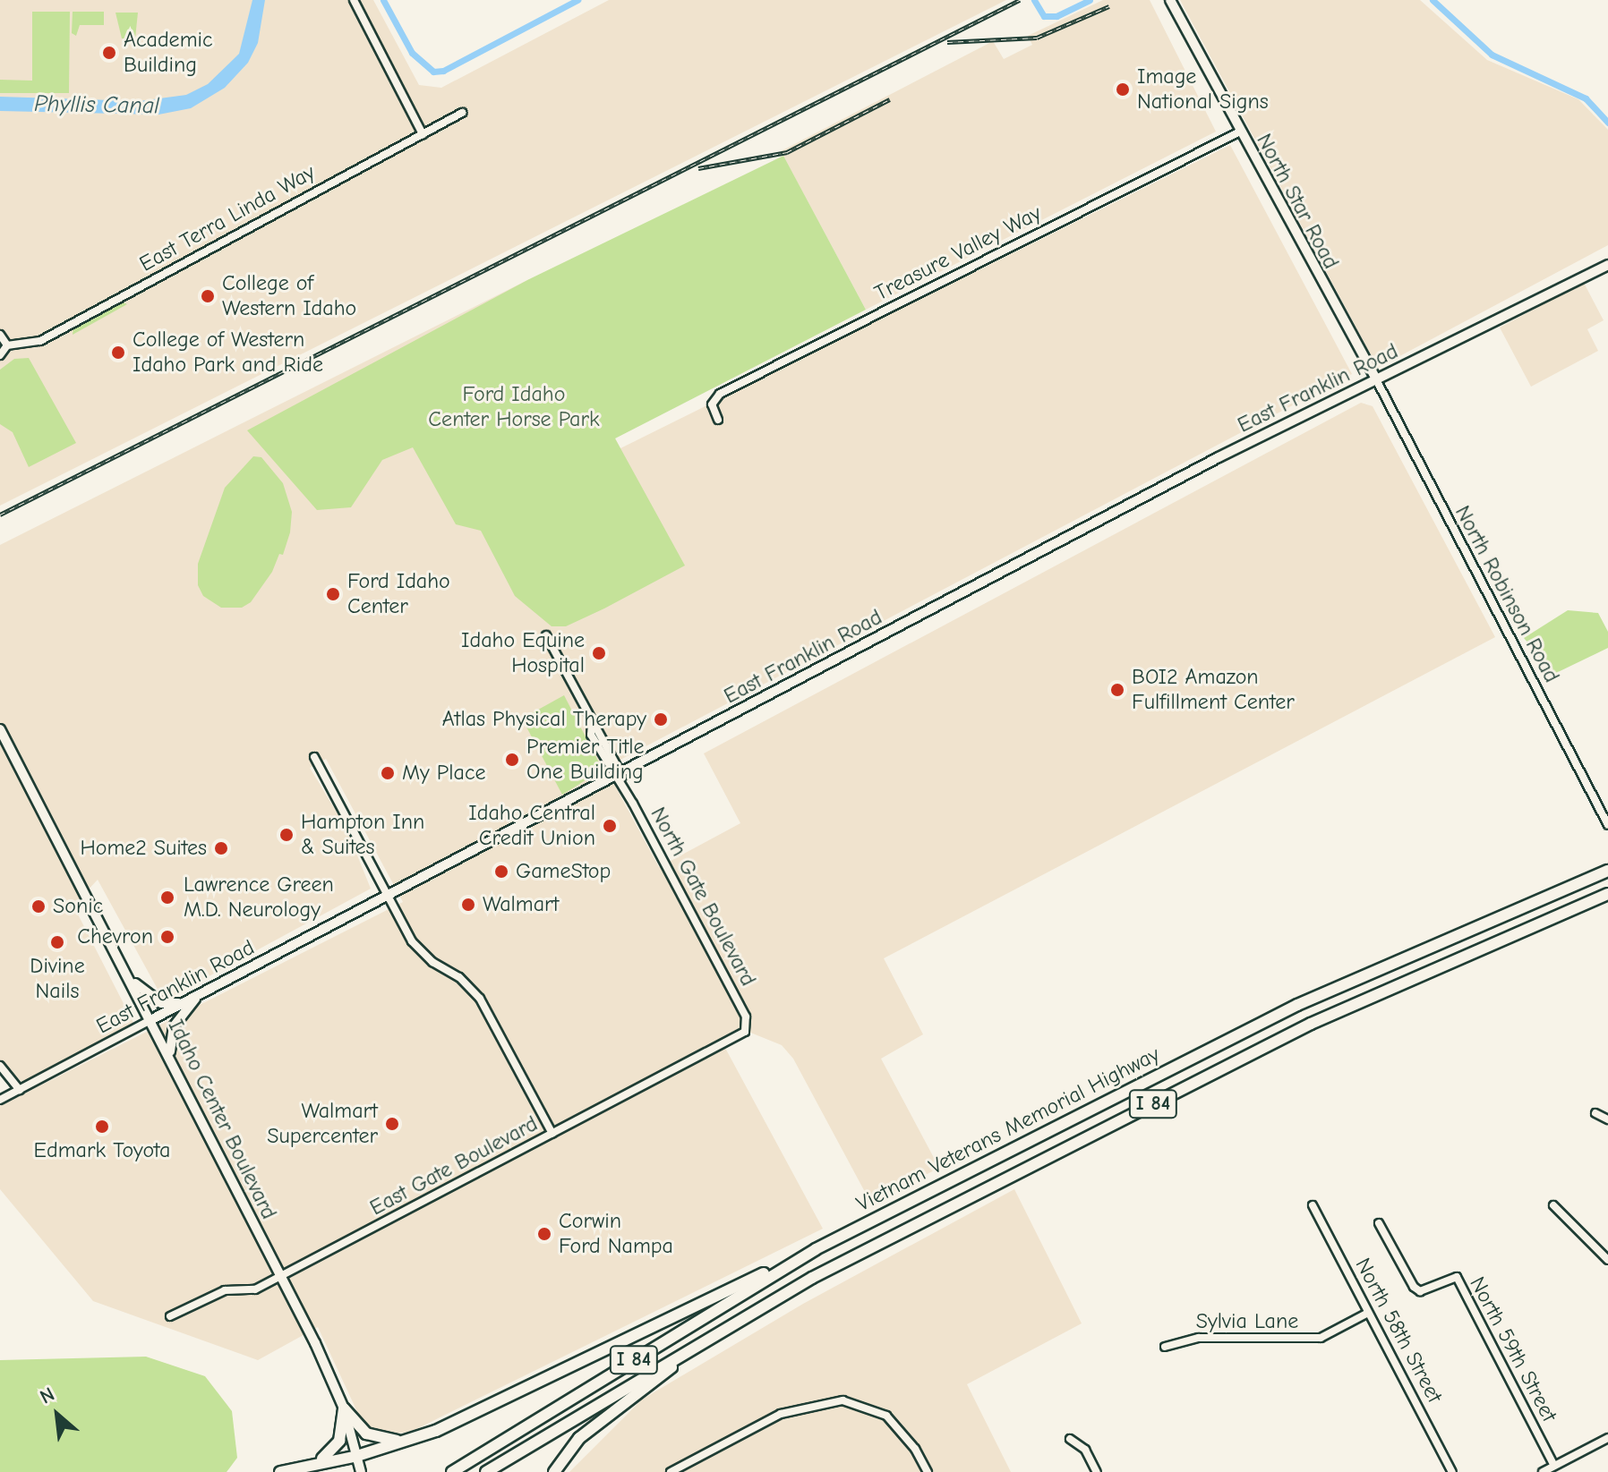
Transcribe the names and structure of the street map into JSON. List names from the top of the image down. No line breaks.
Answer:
{"streets":{"highway":["I 84","Vietnam Veterans Memorial Highway"],"main road":["North Star Road","East Franklin Road","Idaho Center Boulevard"],"street":["East Terra Linda Way","Treasure Valley Way","North Robinson Road","North Gate Boulevard","East Gate Boulevard","Sylvia Lane","North 58th Street","North 59th Street"]},"crossings":[["North Star Road","Treasure Valley Way"],["North Star Road","East Franklin Road"],["North Star Road","North Robinson Road"],["East Franklin Road","North Robinson Road"],["East Franklin Road","North Gate Boulevard"],["East Franklin Road","Idaho Center Boulevard"],["North Gate Boulevard","East Gate Boulevard"],["Idaho Center Boulevard","East Gate Boulevard"],["Sylvia Lane","North 58th Street"]],"water":["Phyllis Canal"],"parks":["Ford Idaho Center Horse Park"],"places":["Academic Building","Image National Signs","College of Western Idaho","College of Western Idaho Park and Ride","Ford Idaho Center","Idaho Equine Hospital","BOI2 Amazon Fulfillment Center","Atlas Physical Therapy","Premier Title One Building","My Place","Idaho Central Credit Union","Hampton Inn & Suites","Home2 Suites","GameStop","Lawrence Green M.D. Neurology","Walmart","Sonic","Chevron","Divine Nails","Walmart Supercenter","Edmark Toyota","Corwin Ford Nampa"],"north":"top left"}
